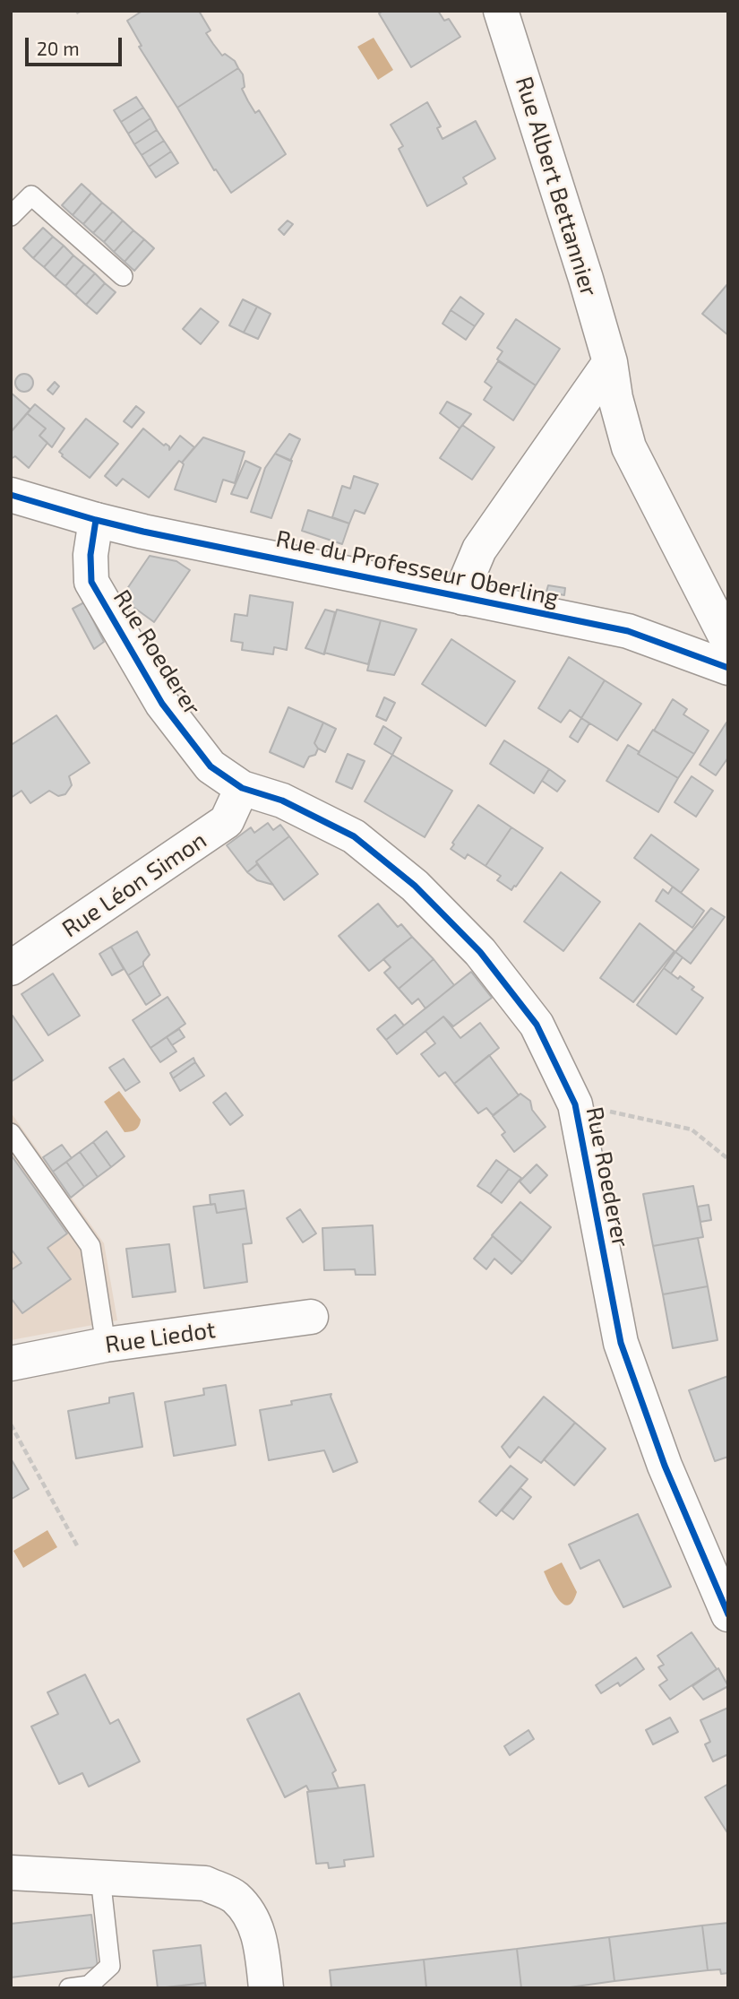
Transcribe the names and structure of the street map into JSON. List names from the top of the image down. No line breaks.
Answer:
{"streets":{"street":["Rue Albert Bettannier","Rue du Professeur Oberling","Rue Roederer","Rue Léon Simon","Rue Liedot"]},"crossings":[["Rue du Professeur Oberling","Rue Roederer"],["Rue Roederer","Rue Léon Simon"]],"scale_bar":"20 m"}
